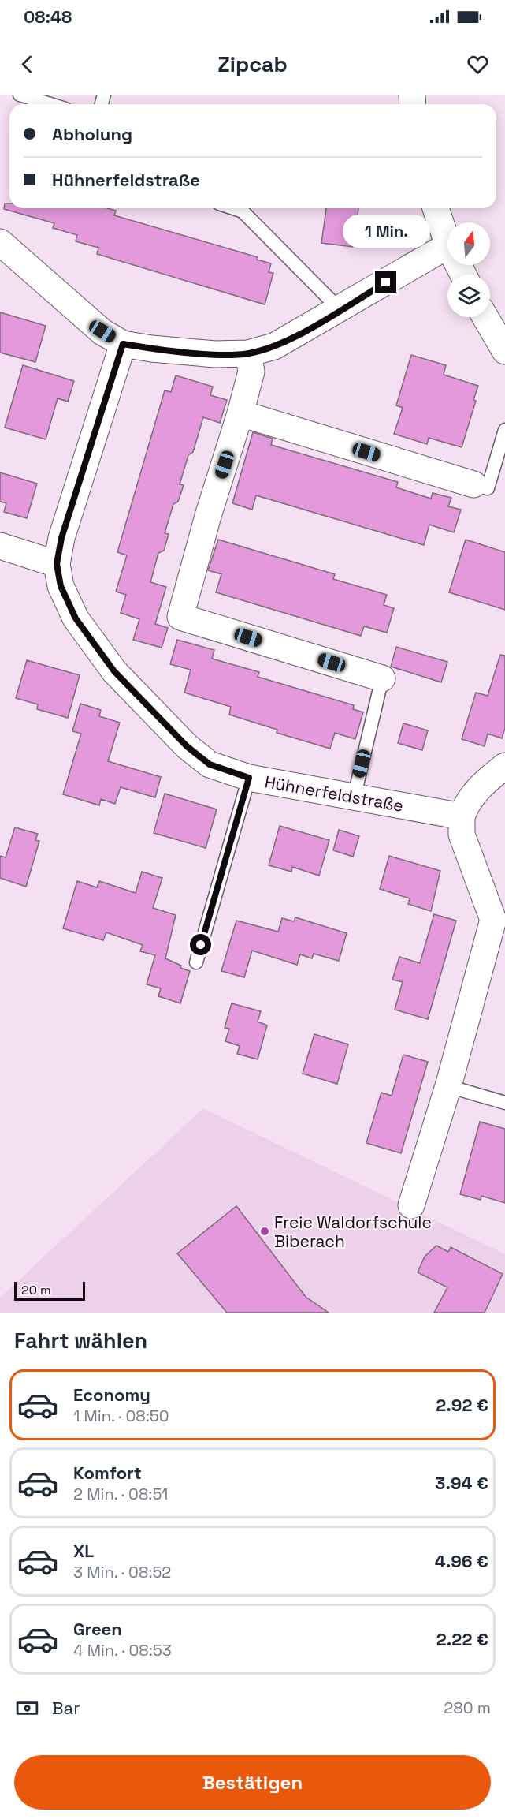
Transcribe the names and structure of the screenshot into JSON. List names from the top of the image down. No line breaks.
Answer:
{"streets":{"street":["Hühnerfeldstraße"]},"places":["Freie Waldorfschule Biberach"],"scale_bar":"20 m","north":"top","page":{"status":"08:48","header":"Zipcab","banner":["Abholung","Hühnerfeldstraße"],"bubble":"1 Min.","scale":"20 m","heading":"Fahrt wählen","list":[{"name":"Economy","note":"1 Min. · 08:50","value":"2.92 €"},{"name":"Komfort","note":"2 Min. · 08:51","value":"3.94 €"},{"name":"XL","note":"3 Min. · 08:52","value":"4.96 €"},{"name":"Green","note":"4 Min. · 08:53","value":"2.22 €"}],"pay":["Bar","280 m"],"buttons":"Bestätigen"}}
